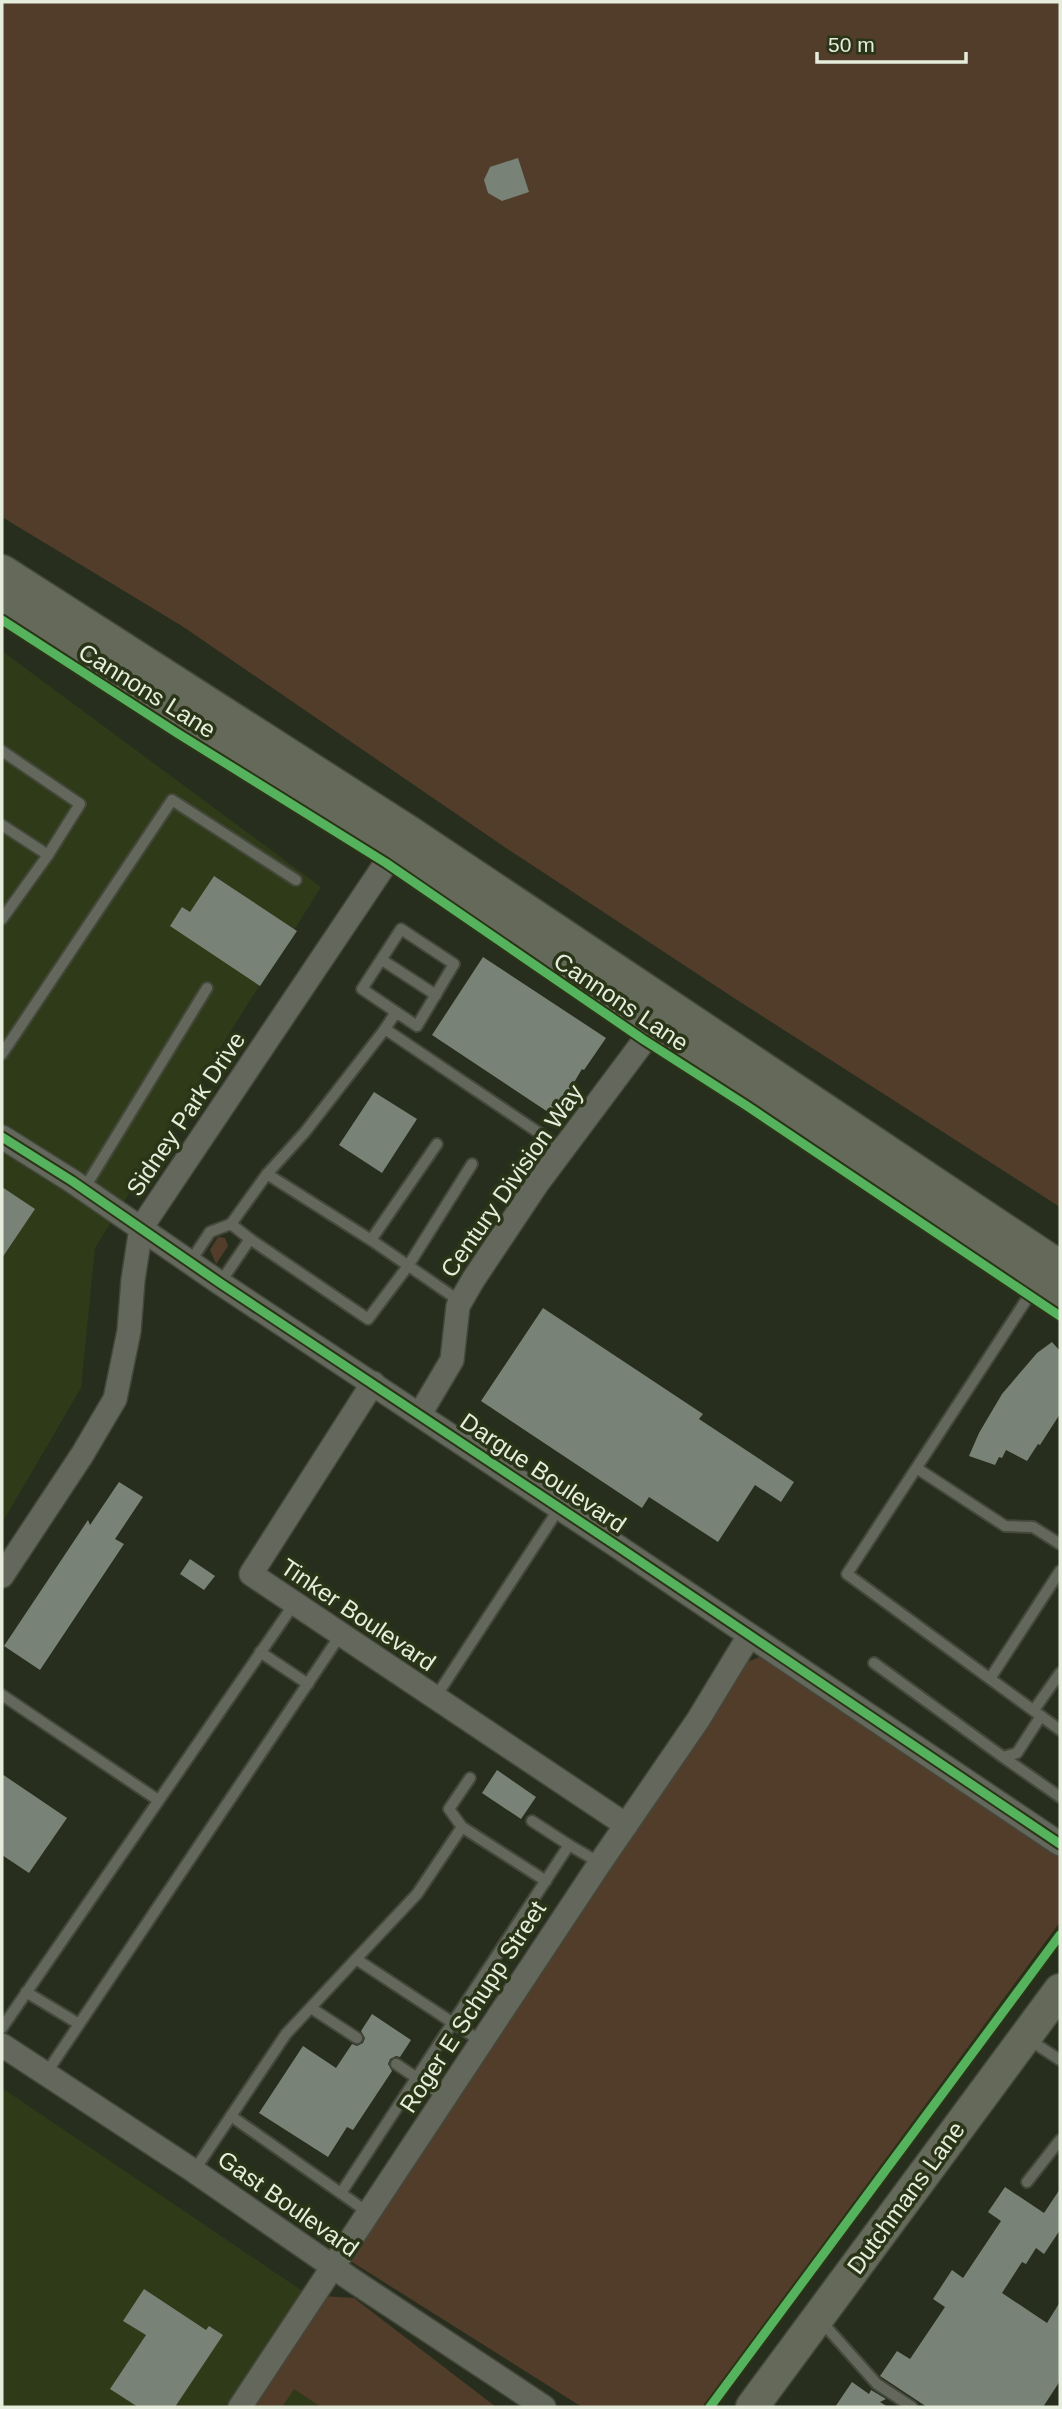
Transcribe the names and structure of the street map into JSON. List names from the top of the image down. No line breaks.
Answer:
{"streets":{"main road":["Cannons Lane","Dutchmans Lane"],"street":["Sidney Park Drive","Century Division Way","Dargue Boulevard","Tinker Boulevard","Roger E Schupp Street","Gast Boulevard"]},"crossings":[["Cannons Lane","Sidney Park Drive"],["Cannons Lane","Century Division Way"],["Sidney Park Drive","Dargue Boulevard"],["Century Division Way","Dargue Boulevard"],["Dargue Boulevard","Tinker Boulevard"],["Dargue Boulevard","Roger E Schupp Street"],["Tinker Boulevard","Roger E Schupp Street"],["Roger E Schupp Street","Gast Boulevard"]],"scale_bar":"50 m"}
